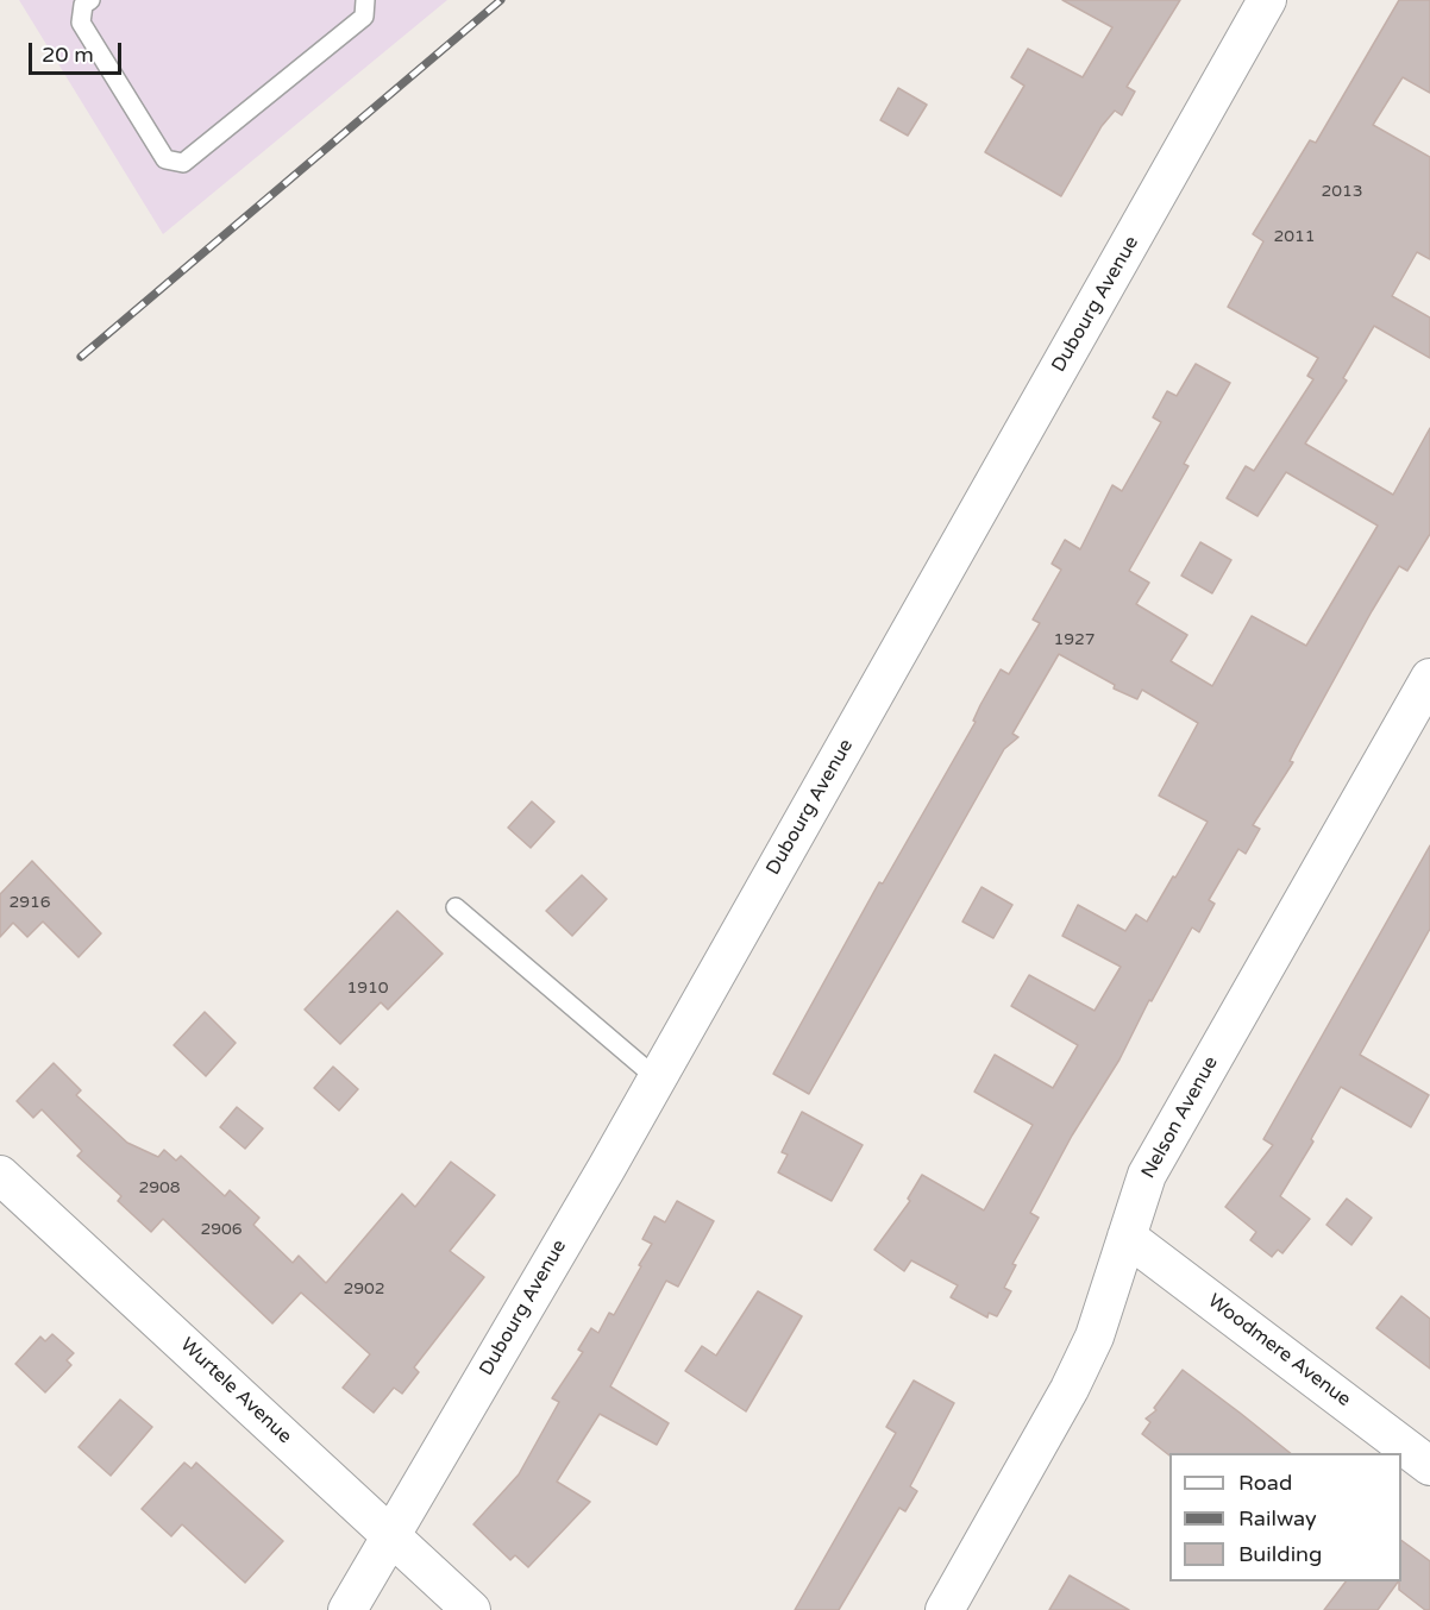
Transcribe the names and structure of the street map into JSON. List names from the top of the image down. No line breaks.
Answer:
{"streets":{"street":["Dubourg Avenue","Nelson Avenue","Woodmere Avenue","Wurtele Avenue"]},"crossings":[["Dubourg Avenue","Wurtele Avenue"],["Nelson Avenue","Woodmere Avenue"]],"house_numbers":["2013","2011","1927","2916","1910","2908","2906","2902"],"legend":["Road","Railway","Building"],"scale_bar":"20 m"}
